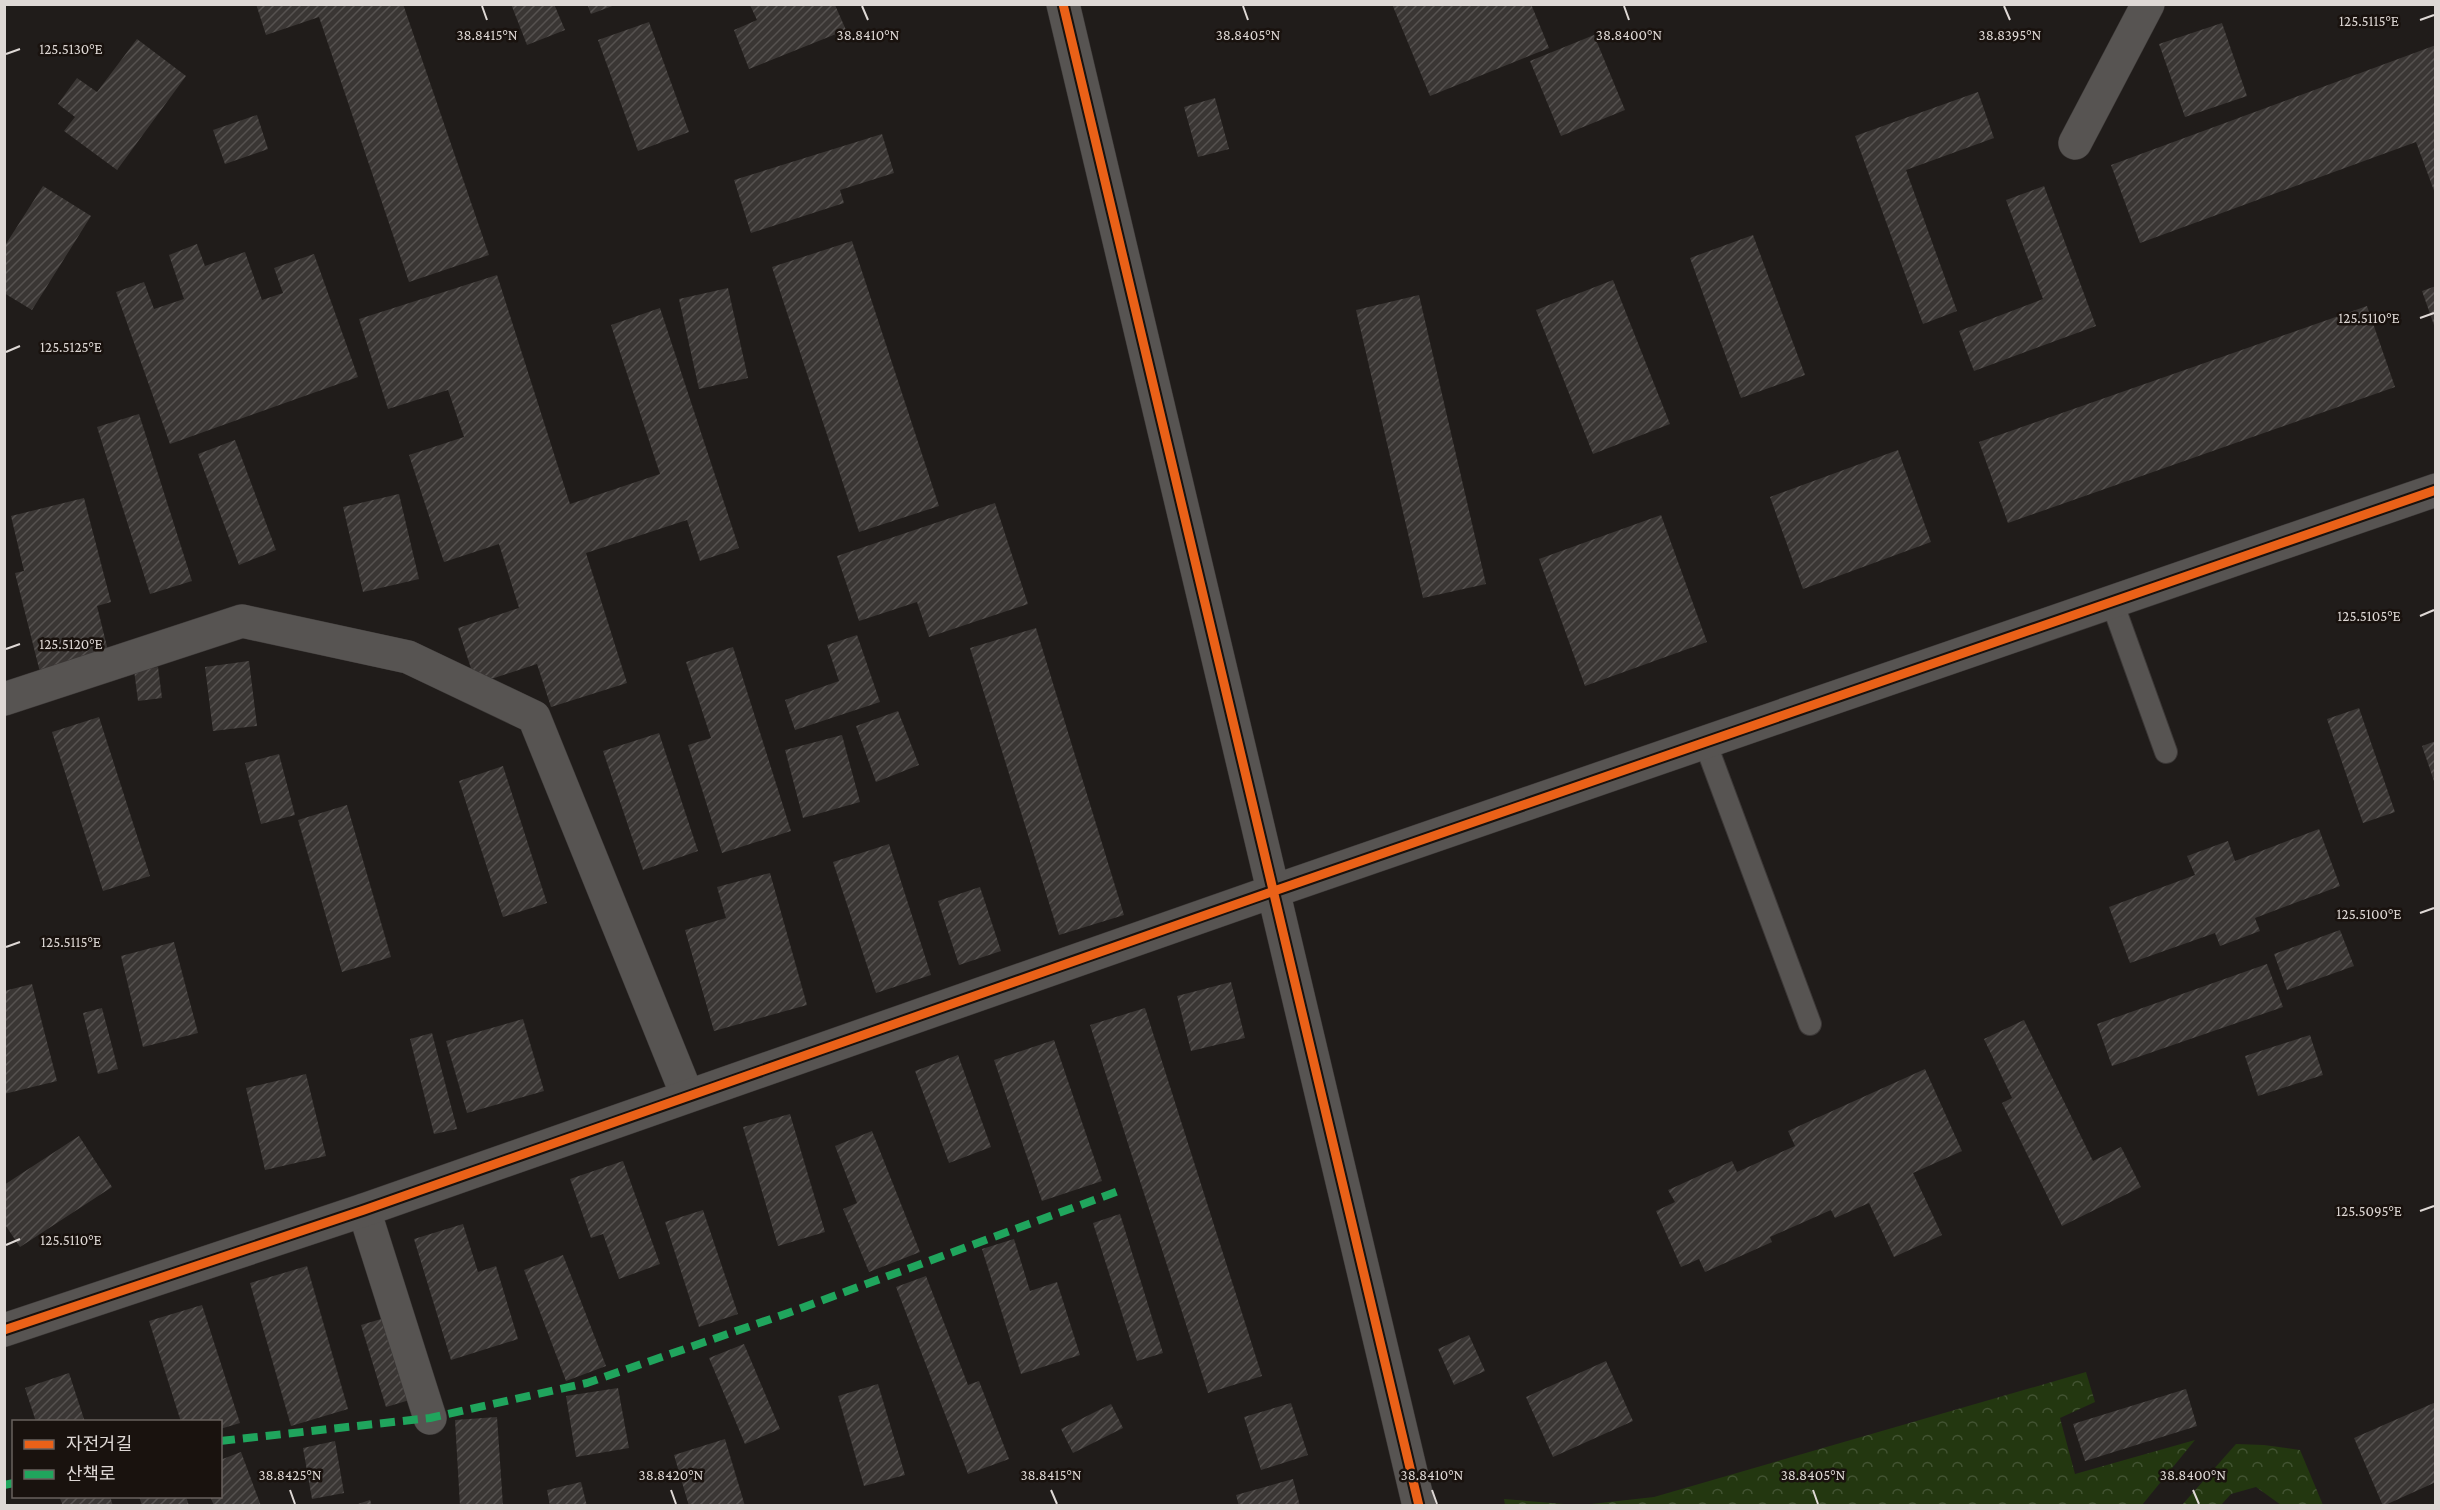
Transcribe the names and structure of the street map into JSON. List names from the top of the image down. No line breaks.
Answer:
{"legend":["자전거길","산책로"],"coordinates":["125.5115°E","38.8415°N","38.8395°N","38.8410°N","38.8405°N","38.8400°N","125.5130°E","125.5110°E","125.5125°E","125.5105°E","125.5120°E","125.5100°E","125.5095°E","38.8425°N","38.8420°N"]}
